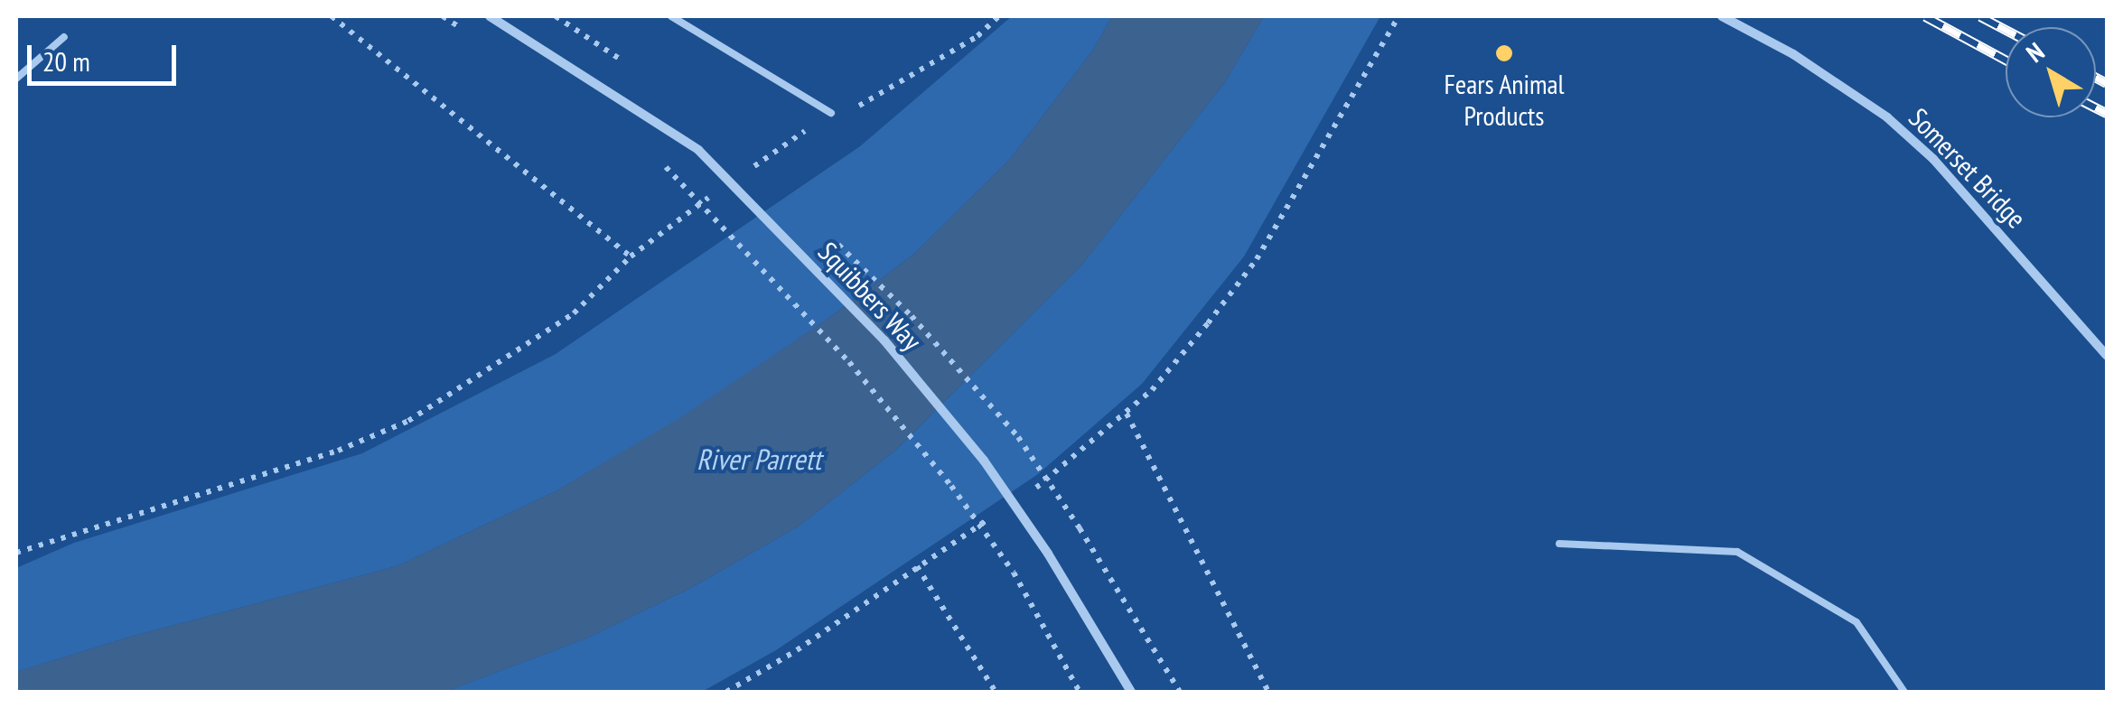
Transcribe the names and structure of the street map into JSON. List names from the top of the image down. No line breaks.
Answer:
{"streets":{"street":["Somerset Bridge","Squibbers Way"]},"water":["River Parrett"],"places":["Fears Animal Products"],"scale_bar":"20 m","north":"top left"}
